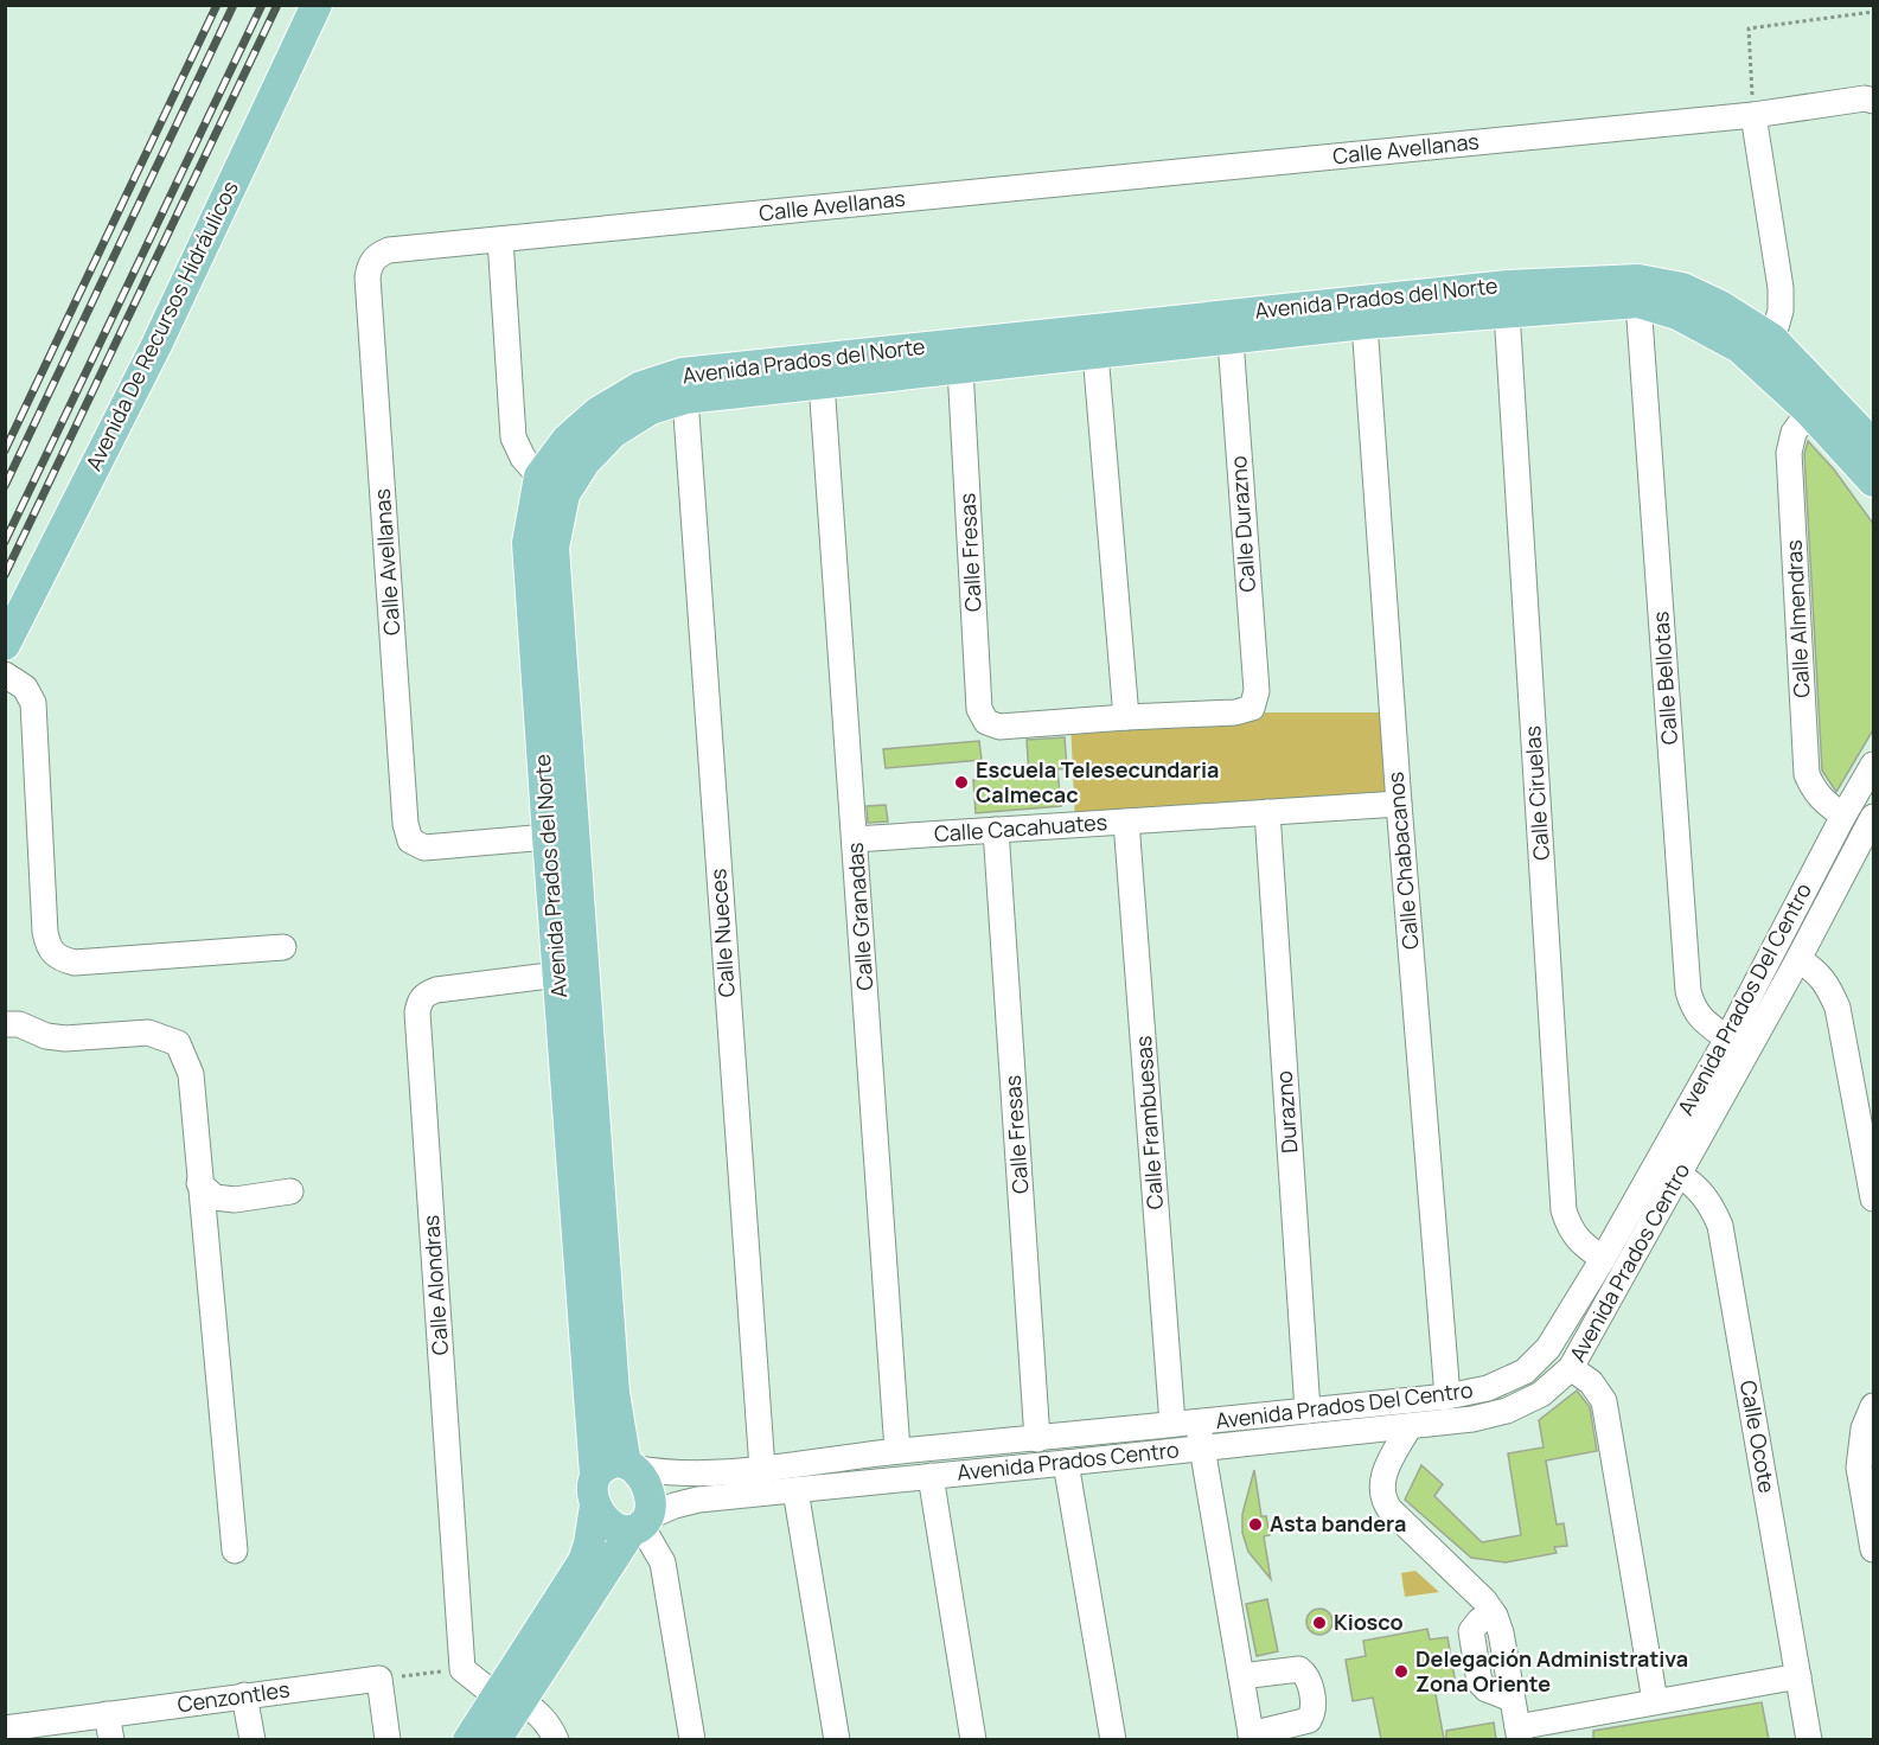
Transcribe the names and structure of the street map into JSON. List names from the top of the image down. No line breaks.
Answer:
{"streets":{"main road":["Avenida Prados del Norte","Avenida De Recursos Hidráulicos"],"street":["Calle Avellanas","Calle Durazno","Calle Fresas","Calle Almendras","Calle Bellotas","Calle Ciruelas","Calle Cacahuates","Calle Chabacanos","Calle Granadas","Calle Nueces","Avenida Prados Del Centro","Durazno","Calle Frambuesas","Avenida Prados Centro","Calle Alondras","Calle Ocote","Cenzontles"]},"crossings":[["Calle Avellanas","Avenida Prados del Norte"],["Avenida Prados del Norte","Calle Durazno"],["Avenida Prados del Norte","Calle Fresas"],["Avenida Prados del Norte","Calle Almendras"],["Avenida Prados del Norte","Calle Bellotas"],["Avenida Prados del Norte","Calle Ciruelas"],["Avenida Prados del Norte","Calle Chabacanos"],["Avenida Prados del Norte","Calle Granadas"],["Avenida Prados del Norte","Calle Nueces"],["Avenida Prados del Norte","Avenida Prados Del Centro"],["Avenida Prados del Norte","Avenida Prados Centro"],["Avenida Prados del Norte","Calle Alondras"],["Calle Durazno","Calle Fresas"],["Calle Fresas","Calle Cacahuates"],["Calle Fresas","Avenida Prados Del Centro"],["Calle Almendras","Avenida Prados Del Centro"],["Calle Bellotas","Avenida Prados Del Centro"],["Calle Ciruelas","Avenida Prados Del Centro"],["Calle Cacahuates","Calle Chabacanos"],["Calle Cacahuates","Calle Granadas"],["Calle Cacahuates","Durazno"],["Calle Cacahuates","Calle Frambuesas"],["Calle Chabacanos","Avenida Prados Del Centro"],["Calle Granadas","Avenida Prados Del Centro"],["Calle Nueces","Avenida Prados Del Centro"],["Avenida Prados Del Centro","Durazno"],["Avenida Prados Del Centro","Calle Frambuesas"],["Avenida Prados Del Centro","Avenida Prados Centro"],["Avenida Prados Del Centro","Calle Ocote"],["Avenida Prados Centro","Calle Ocote"]],"places":["Escuela Telesecundaria Calmecac","Asta bandera","Kiosco","Delegación Administrativa Zona Oriente"]}
